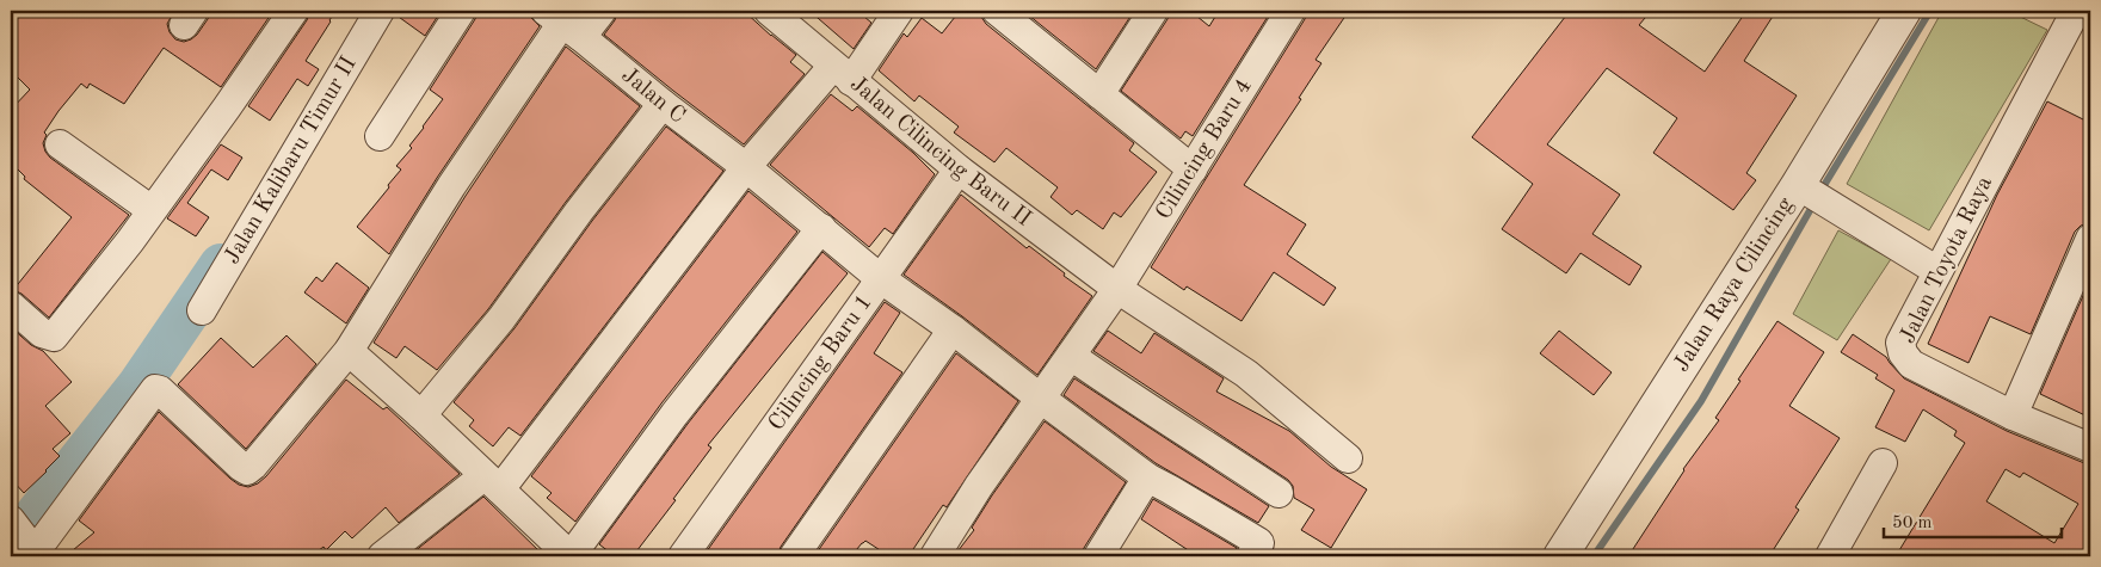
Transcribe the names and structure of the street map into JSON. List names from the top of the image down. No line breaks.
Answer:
{"streets":{"street":["Jalan C","Cilincing Baru 4","Jalan Cilincing Baru II","Jalan Kalibaru Timur II","Jalan Toyota Raya","Jalan Raya Cilincing","Cilincing Baru 1"]},"crossings":[["Jalan C","Cilincing Baru 4"],["Jalan C","Cilincing Baru 1"],["Cilincing Baru 4","Jalan Cilincing Baru II"],["Jalan Cilincing Baru II","Cilincing Baru 1"]],"scale_bar":"50 m"}
